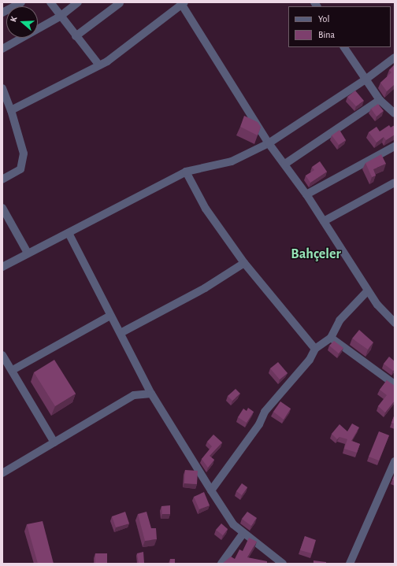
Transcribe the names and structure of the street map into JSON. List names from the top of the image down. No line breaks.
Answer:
{"districts":["Bahçeler"],"legend":["Yol","Bina"],"north":"left"}
